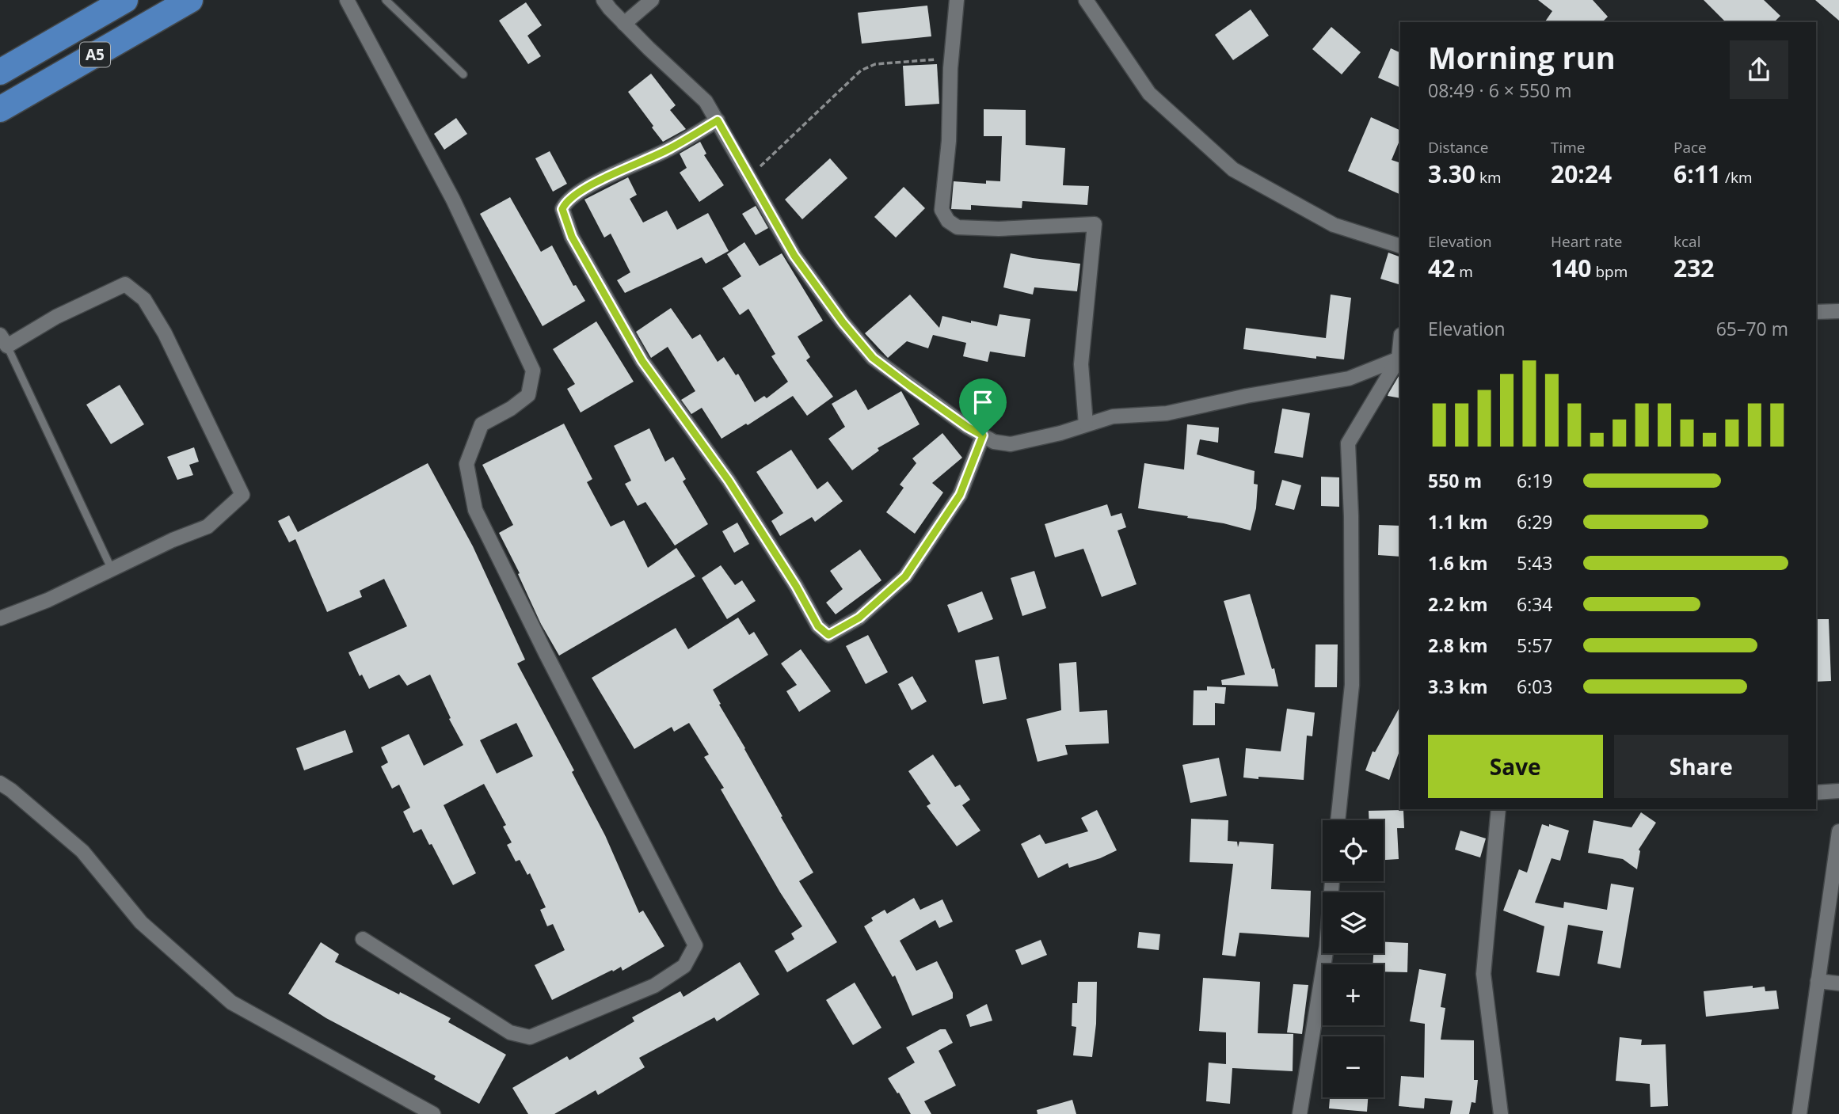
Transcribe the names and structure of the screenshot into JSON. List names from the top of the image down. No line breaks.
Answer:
{"streets":{"highway":["A5"]},"page":{"heading":["Morning run","08:49 · 6 × 550 m"],"stats":[["Distance","3.30 km"],["Time","20:24"],["Pace","6:11 /km"],["Elevation","42 m"],["Heart rate","140 bpm"],["kcal","232"]],"chart":["Elevation","65–70 m"],"list":[{"name":"550 m","note":"6:19"},{"name":"1.1 km","note":"6:29"},{"name":"1.6 km","note":"5:43"},{"name":"2.2 km","note":"6:34"},{"name":"2.8 km","note":"5:57"},{"name":"3.3 km","note":"6:03"}],"buttons":["Save","Share"],"map_buttons":["+","−"]}}
